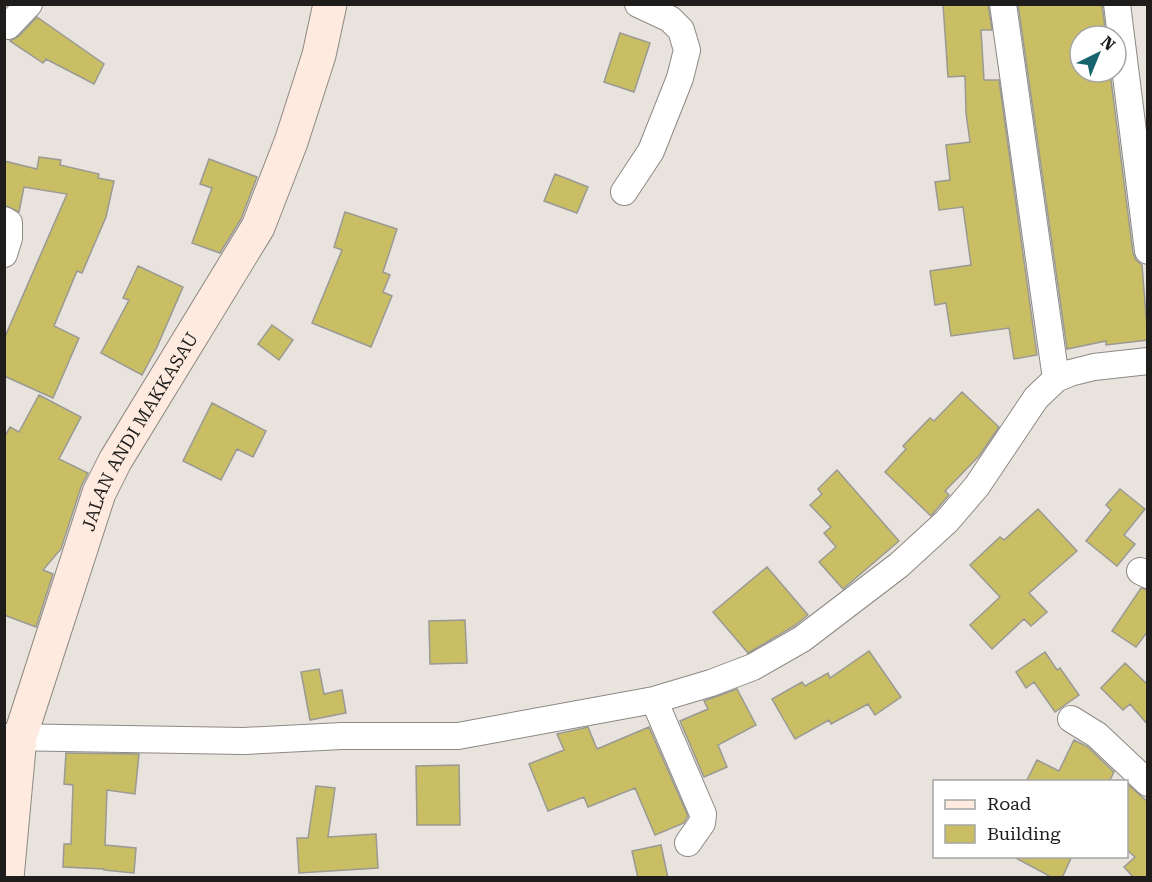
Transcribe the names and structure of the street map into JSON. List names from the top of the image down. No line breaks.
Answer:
{"streets":{"street":["JALAN ANDI MAKKASAU"]},"legend":["Road","Building"],"north":"top right"}
